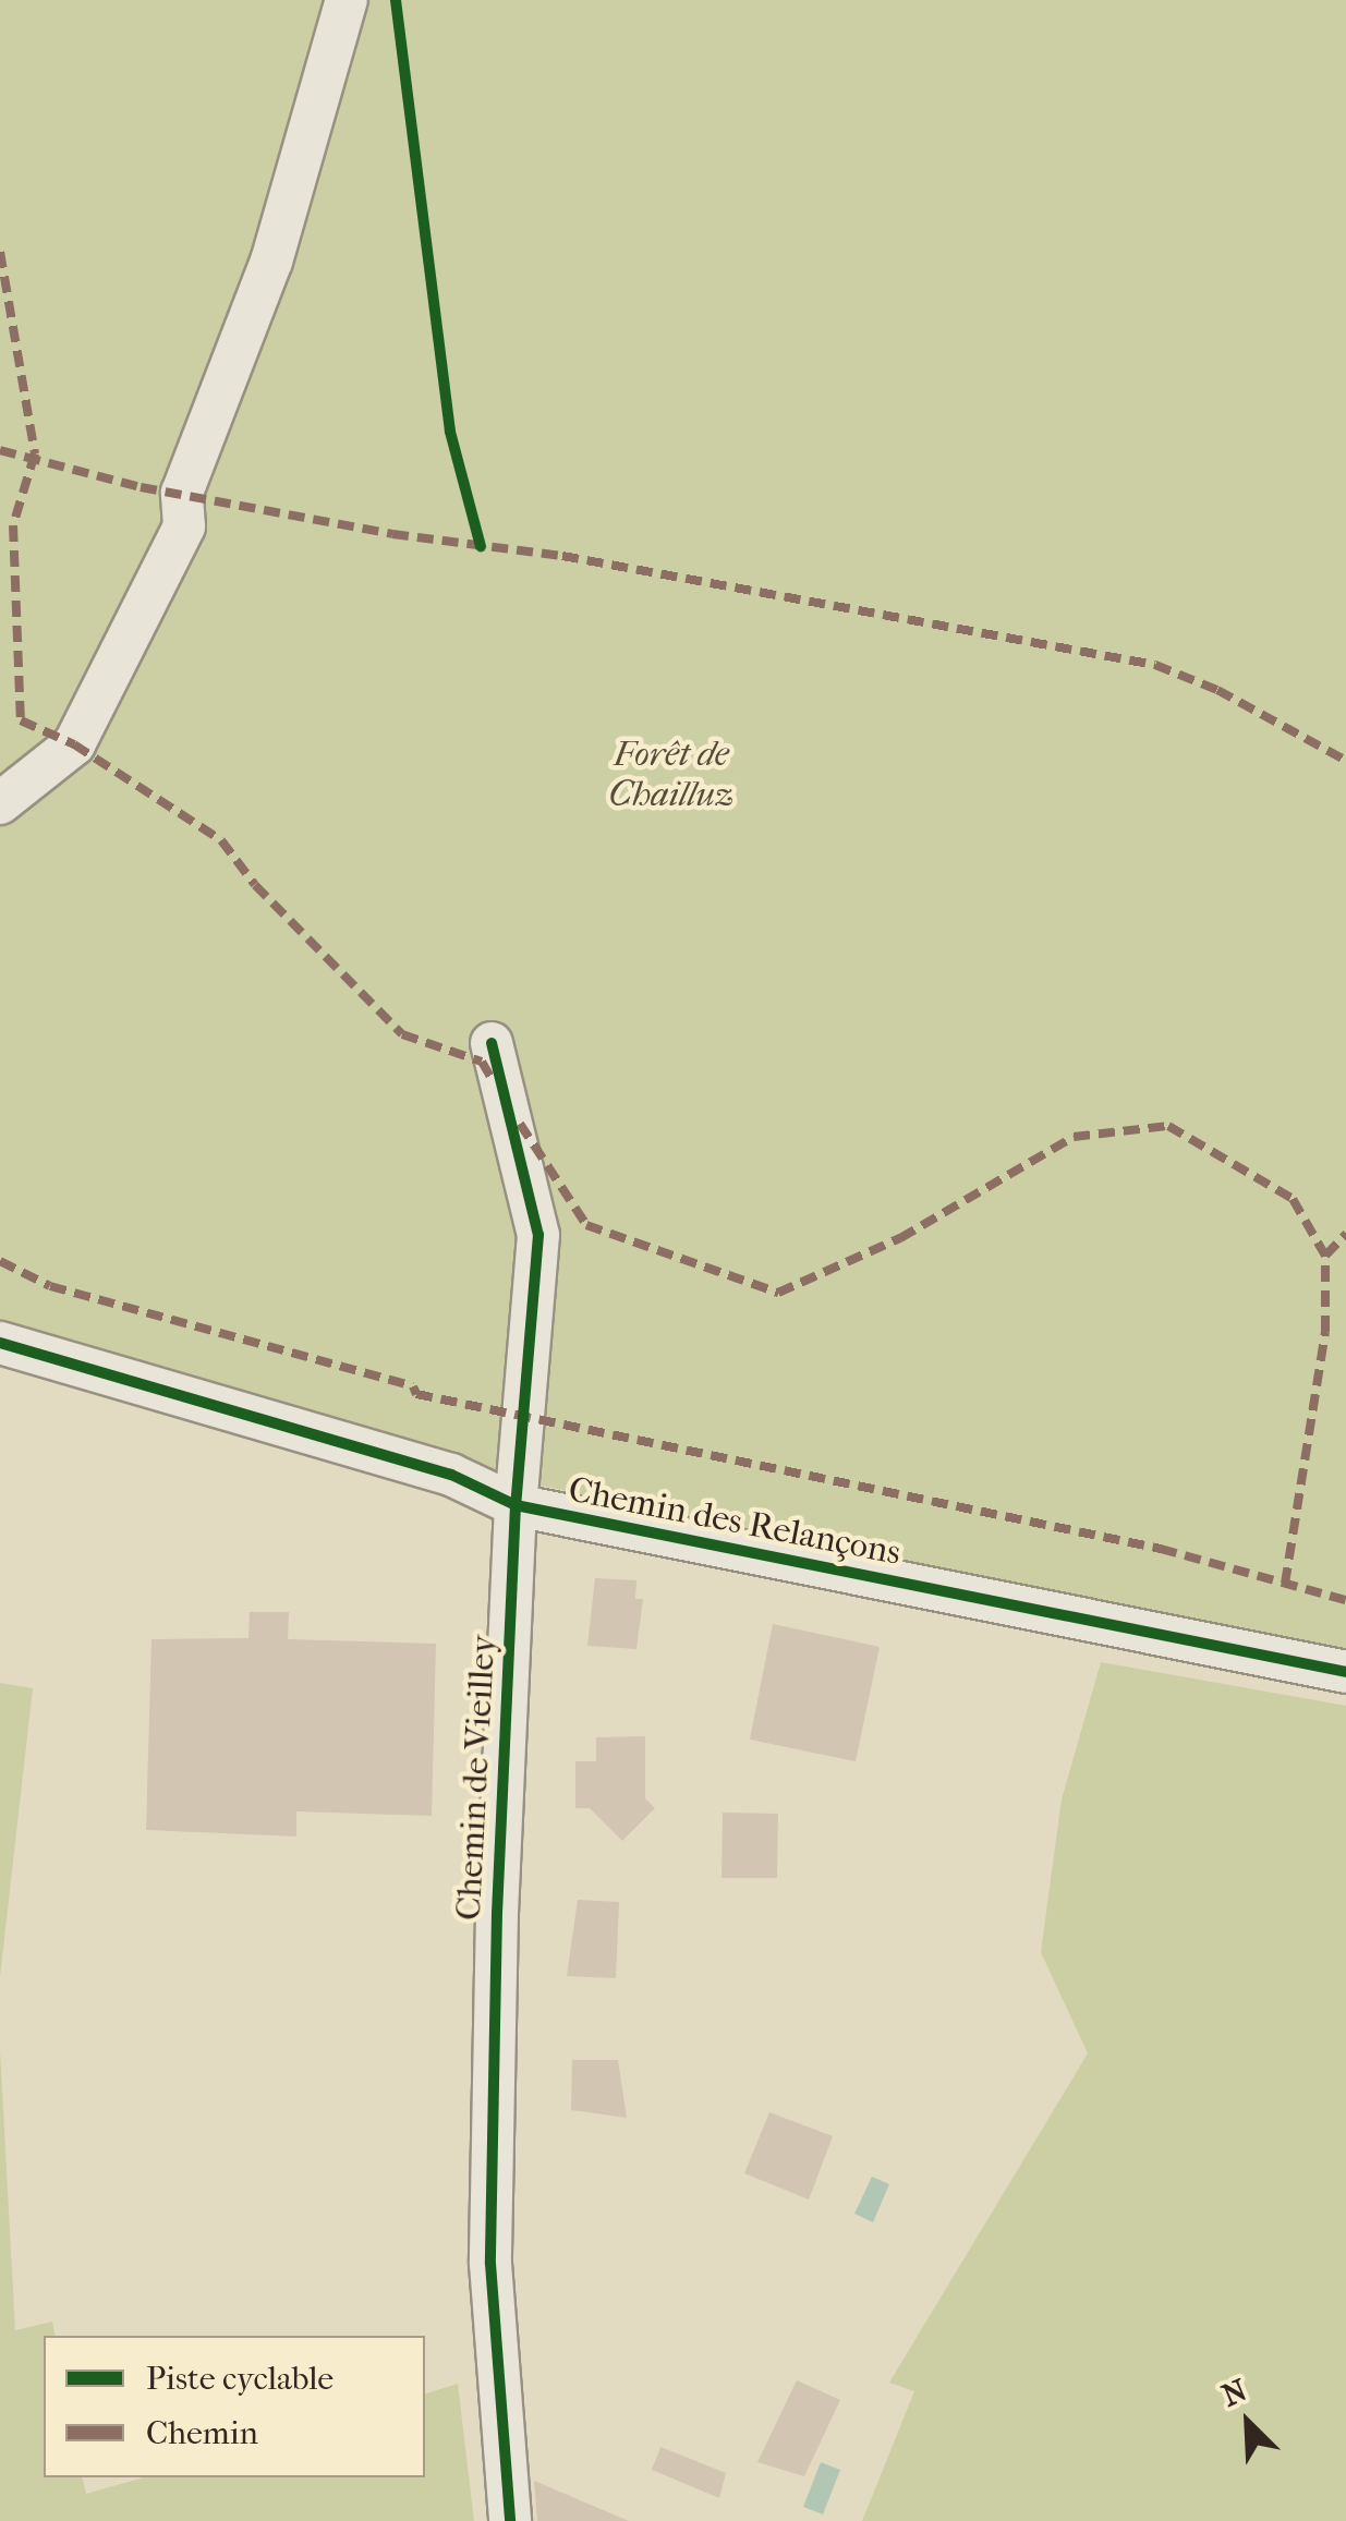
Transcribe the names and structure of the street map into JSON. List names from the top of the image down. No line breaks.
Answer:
{"streets":{"street":["Chemin des Relançons","Chemin de Vieilley"]},"crossings":[["Chemin des Relançons","Chemin de Vieilley"]],"parks":["Forêt de Chailluz"],"legend":["Piste cyclable","Chemin"],"north":"top left"}
